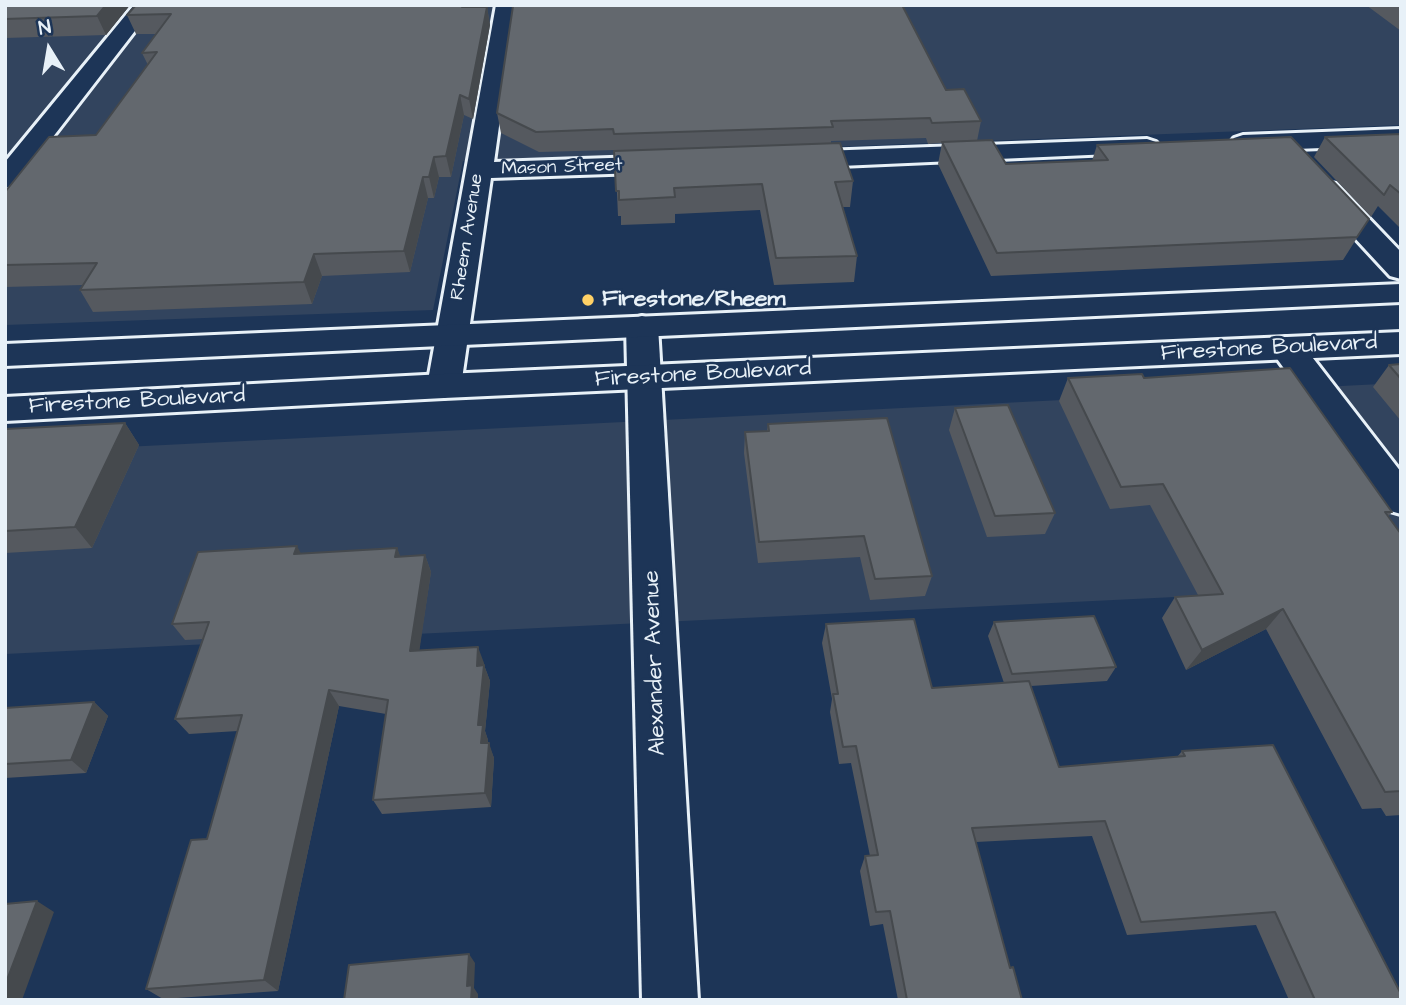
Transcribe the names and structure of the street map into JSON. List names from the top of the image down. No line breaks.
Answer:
{"streets":{"street":["Mason Street","Rheem Avenue","Firestone Boulevard","Alexander Avenue"]},"crossings":[["Mason Street","Rheem Avenue"],["Rheem Avenue","Firestone Boulevard"],["Firestone Boulevard","Alexander Avenue"]],"places":["Firestone/Rheem"],"north":"top"}
